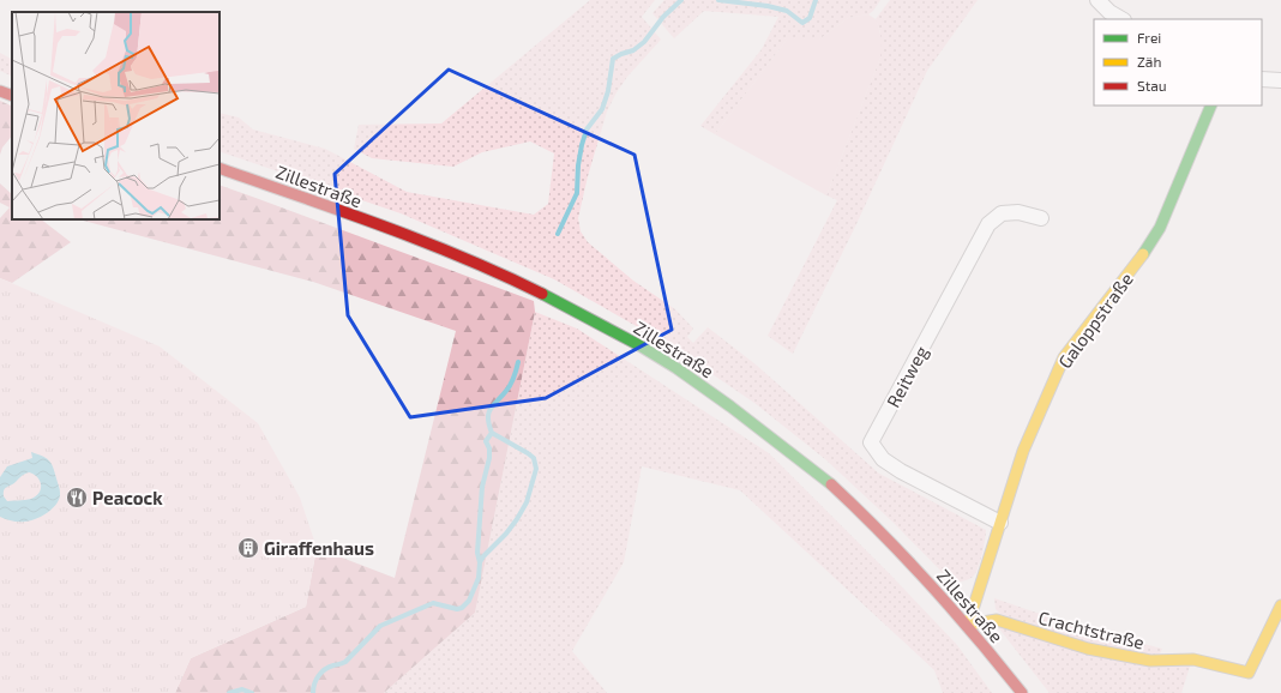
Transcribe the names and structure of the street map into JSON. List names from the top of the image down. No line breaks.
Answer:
{"streets":{"main road":["Zillestraße","Galoppstraße","Crachtstraße"],"street":["Reitweg"]},"crossings":[["Zillestraße","Galoppstraße"],["Zillestraße","Crachtstraße"],["Galoppstraße","Reitweg"],["Galoppstraße","Crachtstraße"]],"places":{"restaurant":["Peacock"],"building":["Giraffenhaus"]},"legend":["Frei","Zäh","Stau"]}
